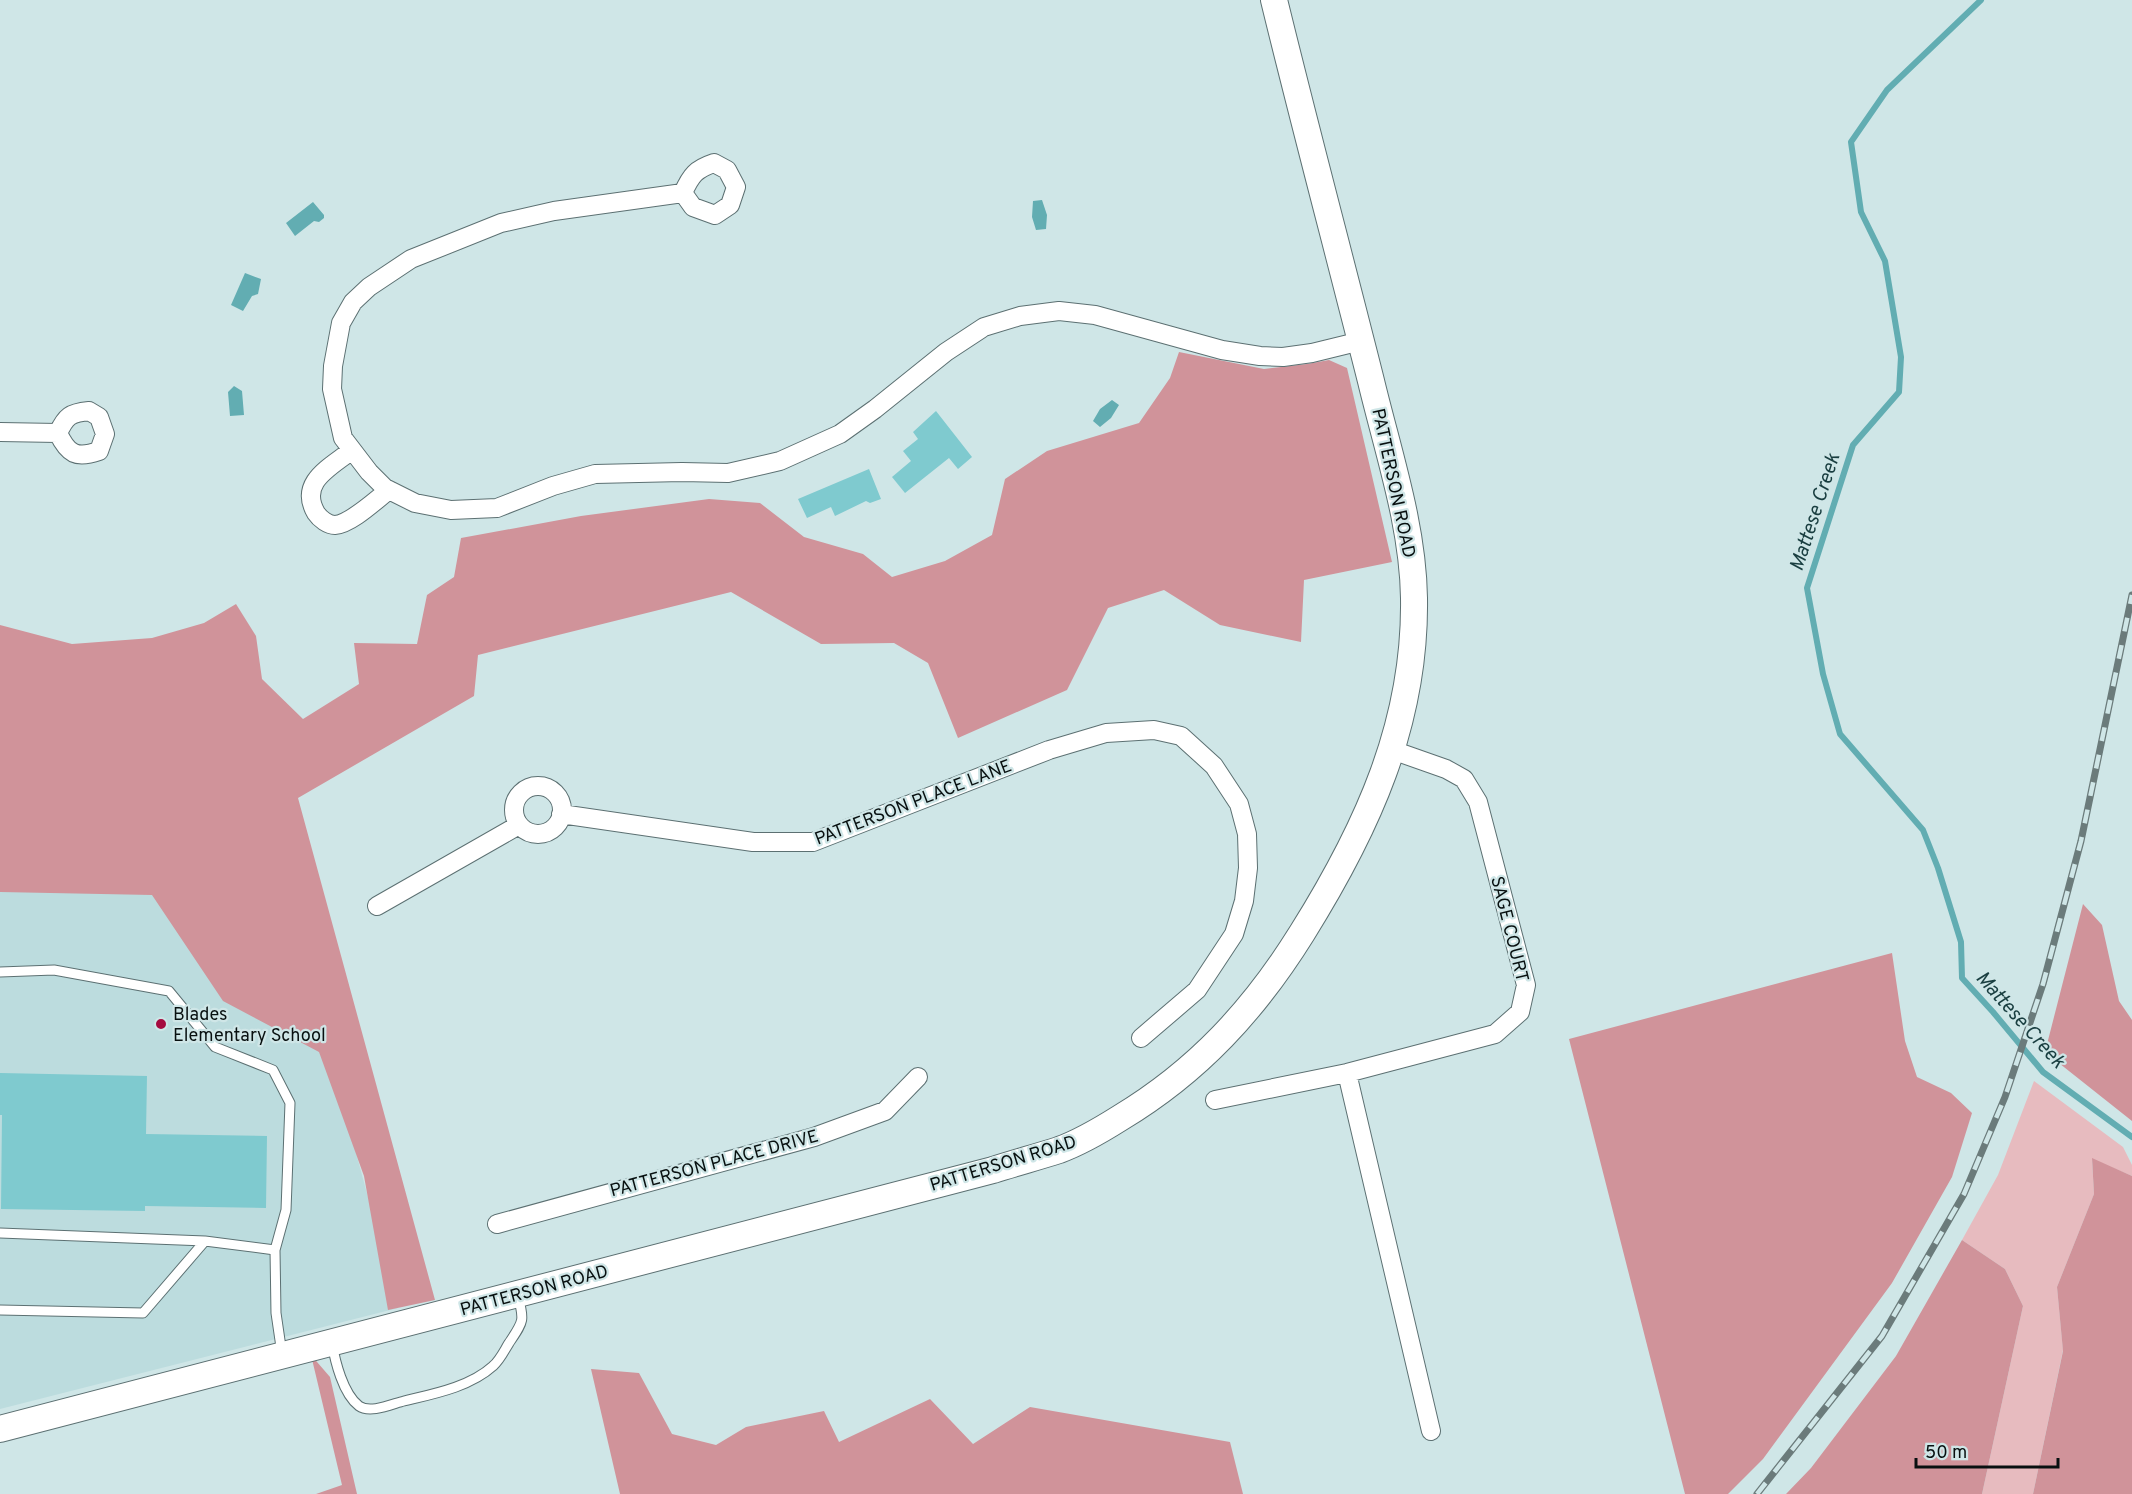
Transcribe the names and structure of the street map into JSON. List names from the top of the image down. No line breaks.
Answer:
{"streets":{"street":["PATTERSON ROAD","PATTERSON PLACE LANE","SAGE COURT","PATTERSON PLACE DRIVE"]},"crossings":[["PATTERSON ROAD","SAGE COURT"]],"water":["Mattese Creek"],"places":["Blades Elementary School"],"scale_bar":"50 m"}
